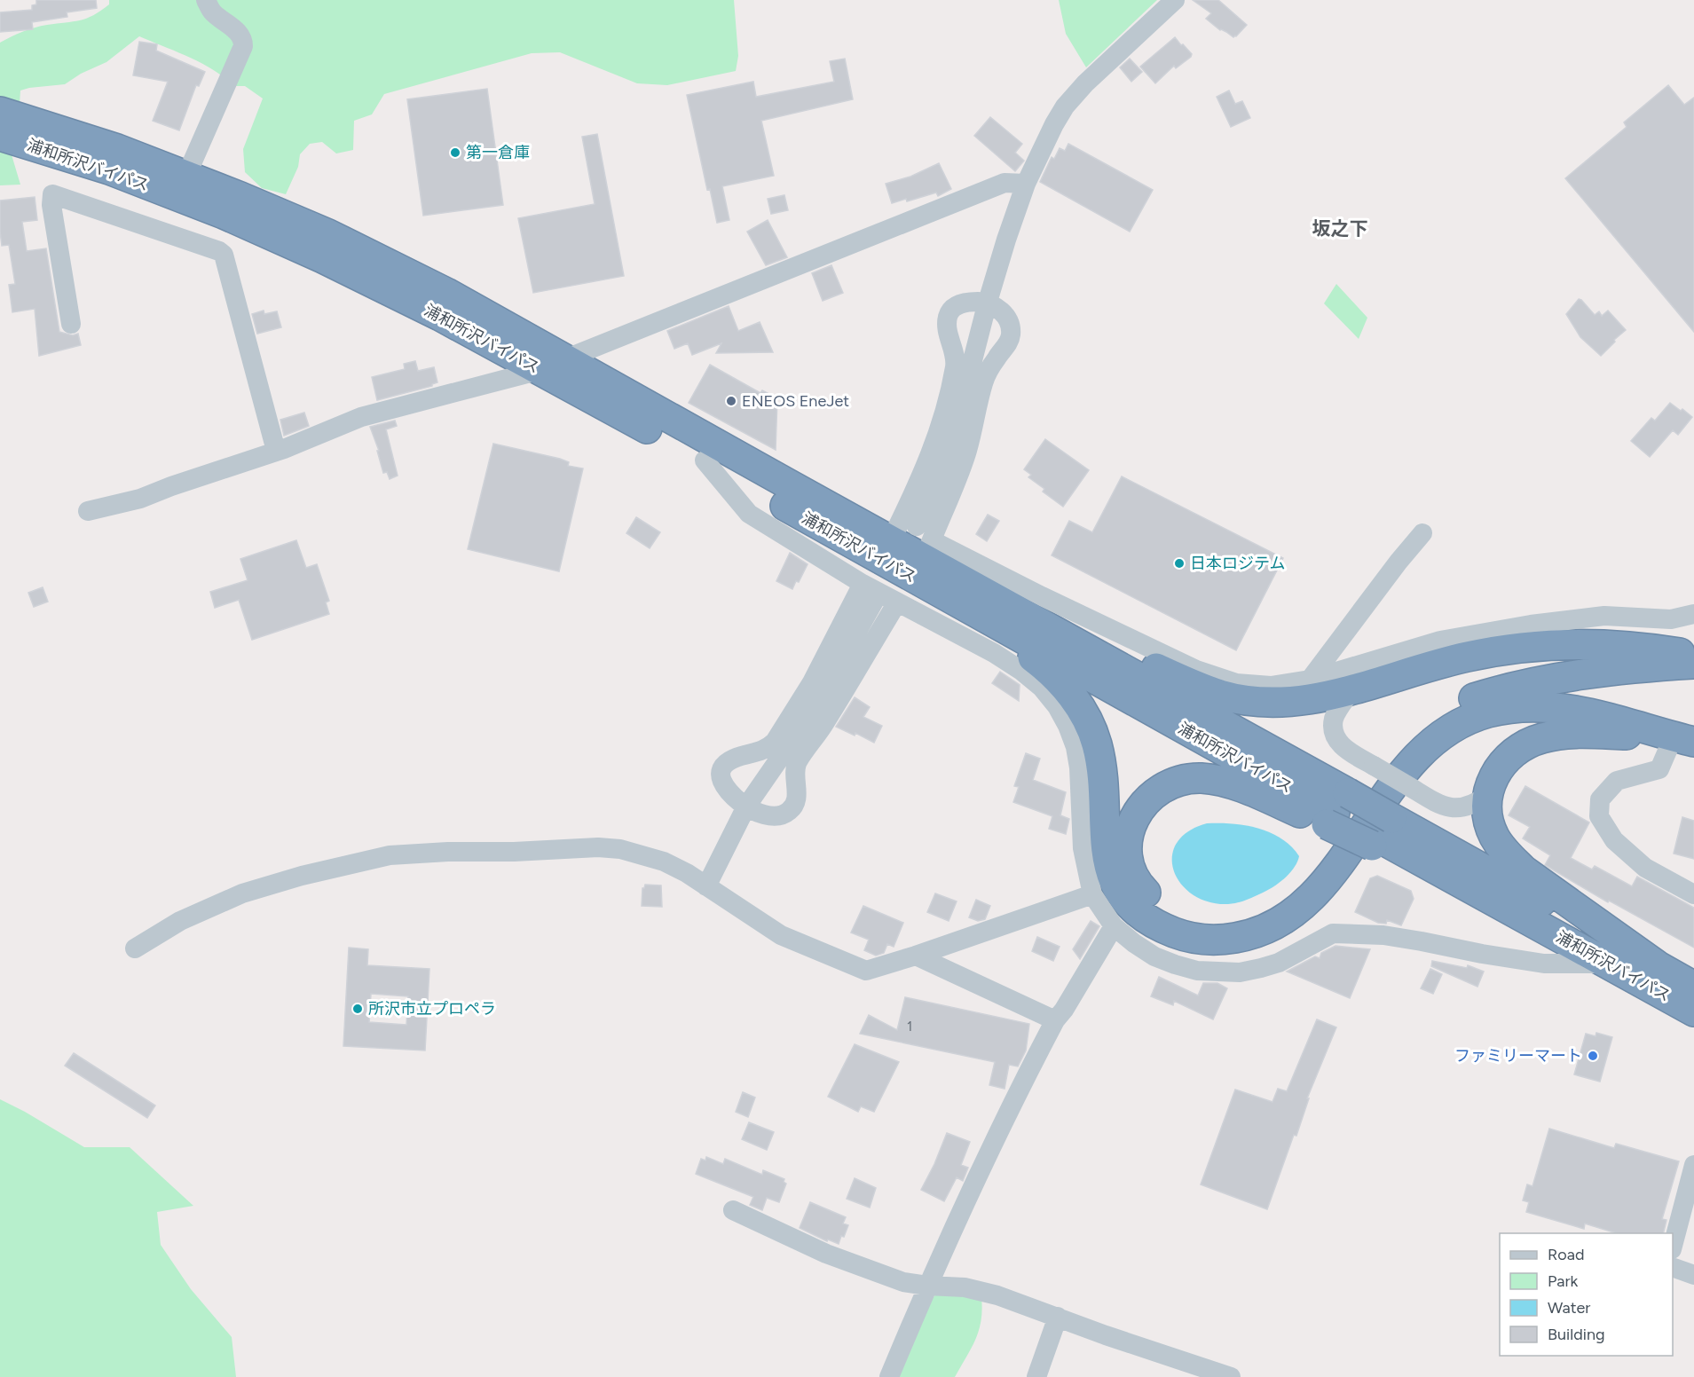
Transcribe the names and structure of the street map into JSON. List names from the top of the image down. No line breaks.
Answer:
{"streets":{"highway":["浦和所沢バイパス"]},"districts":["坂之下"],"places":["第一倉庫","ENEOS EneJet","日本ロジテム","所沢市立プロペラ","ファミリーマート"],"house_numbers":["1"],"legend":["Road","Park","Water","Building"]}
